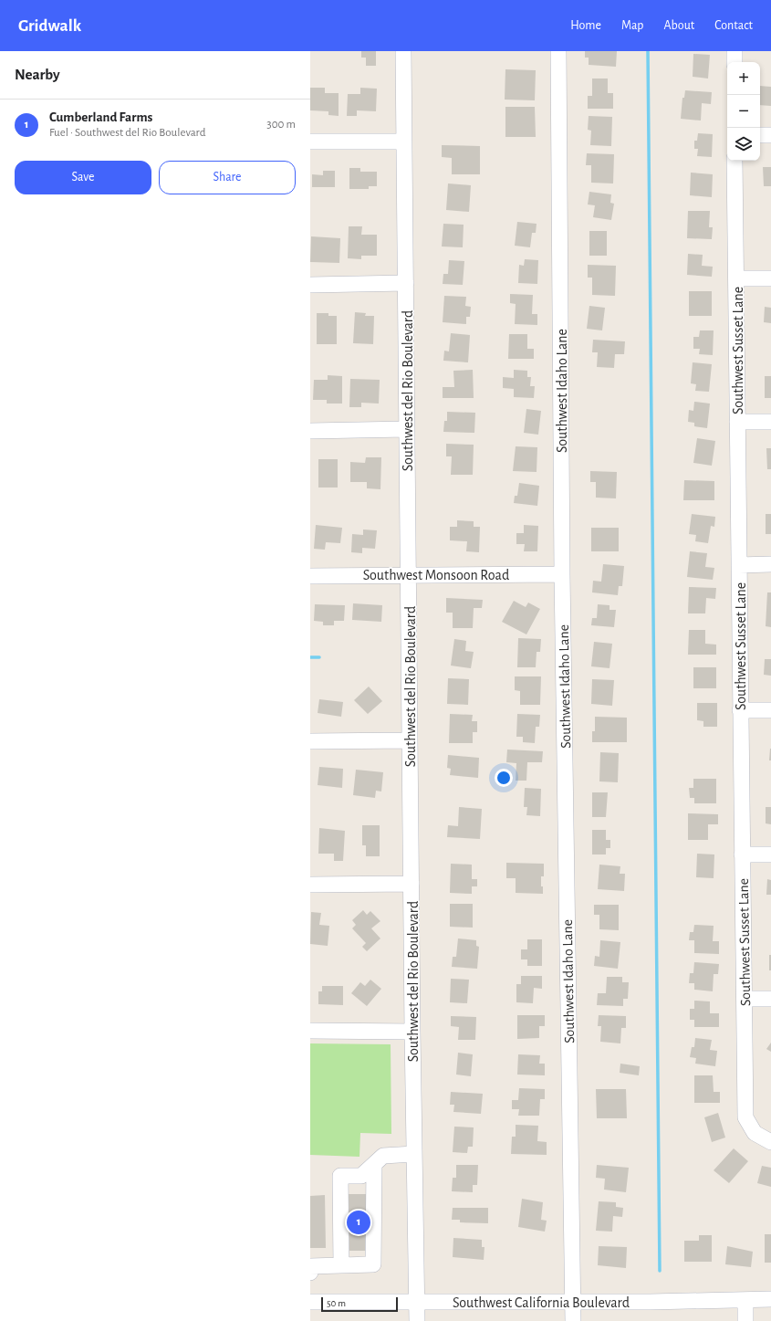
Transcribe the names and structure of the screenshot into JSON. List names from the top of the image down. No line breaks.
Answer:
{"streets":{"street":["Southwest Susset Lane","Southwest del Rio Boulevard","Southwest Idaho Lane","Southwest Monsoon Road","Southwest California Boulevard"]},"crossings":[["Southwest del Rio Boulevard","Southwest Monsoon Road"],["Southwest del Rio Boulevard","Southwest California Boulevard"],["Southwest Idaho Lane","Southwest Monsoon Road"],["Southwest Idaho Lane","Southwest California Boulevard"]],"scale_bar":"50 m","page":{"header":"Gridwalk","nav":["Home","Map","About","Contact"],"heading":"Nearby","map_buttons":["+","−"],"list":[{"mark":"1","name":"Cumberland Farms","note":"Fuel · Southwest del Rio Boulevard","value":"300 m"}],"buttons":["Save","Share"],"pins":"1","scale":"50 m"}}
